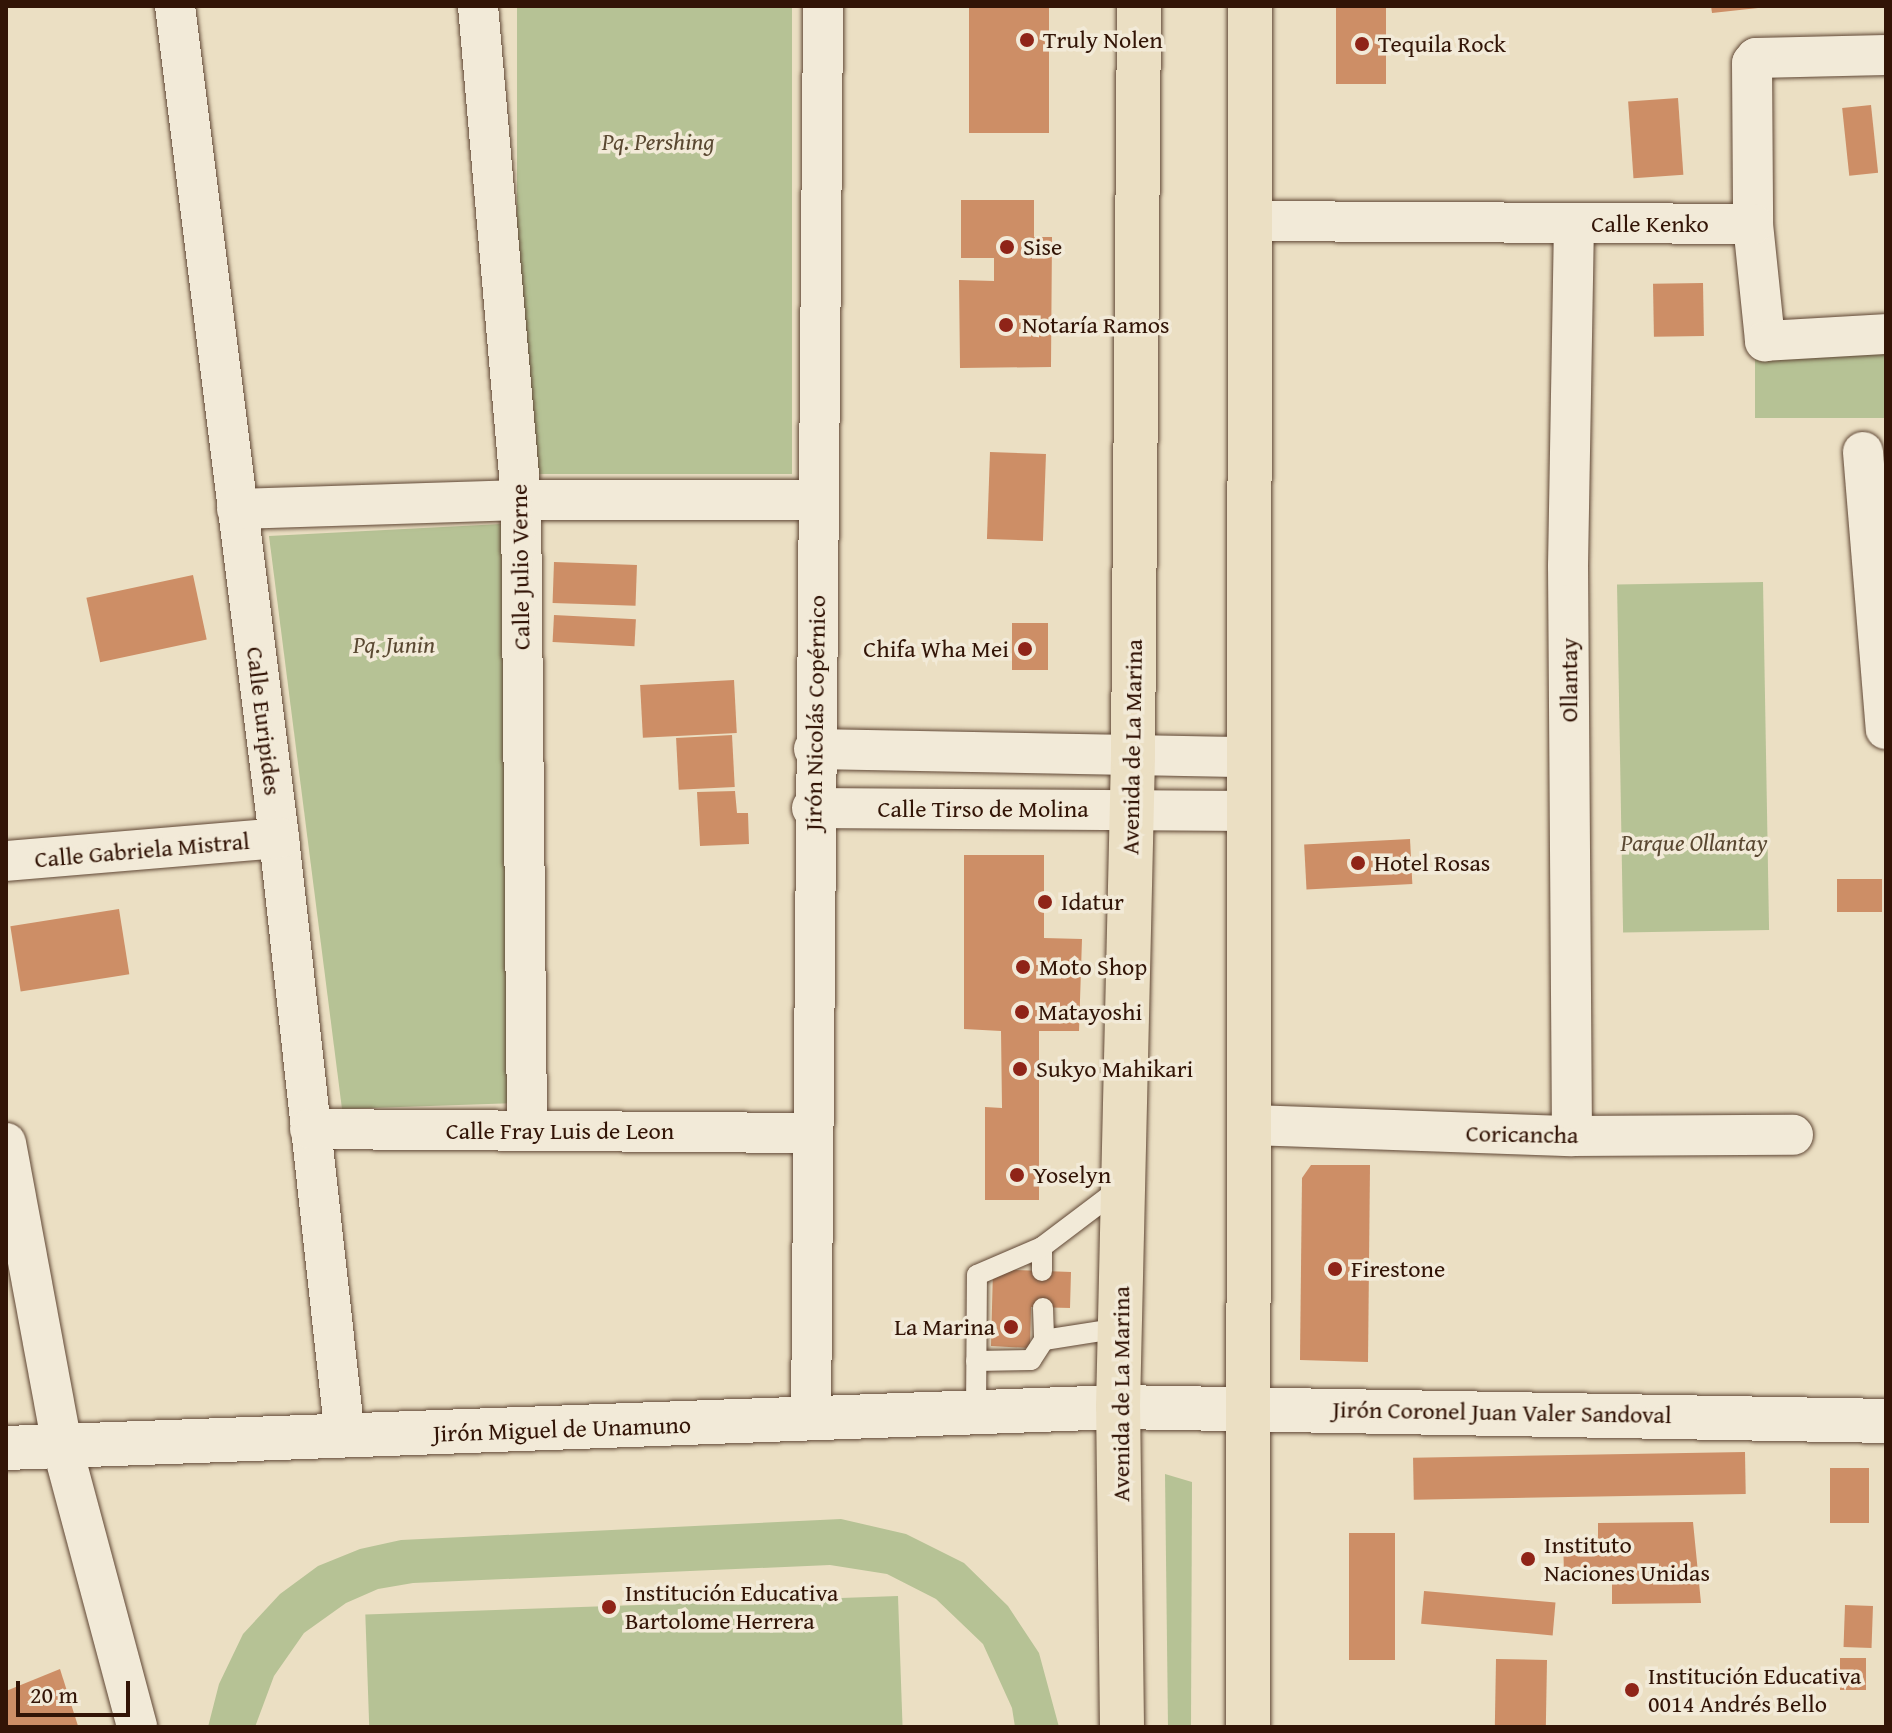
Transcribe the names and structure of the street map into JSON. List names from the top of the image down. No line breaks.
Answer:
{"streets":{"main road":["Avenida de La Marina"],"street":["Calle Kenko","Calle Julio Verne","Ollantay","Jirón Nicolás Copérnico","Calle Euripides","Calle Tirso de Molina","Calle Gabriela Mistral","Calle Fray Luis de Leon","Coricancha","Jirón Coronel Juan Valer Sandoval","Jirón Miguel de Unamuno"]},"crossings":[["Calle Kenko","Ollantay"],["Calle Julio Verne","Calle Fray Luis de Leon"],["Ollantay","Coricancha"],["Jirón Nicolás Copérnico","Calle Tirso de Molina"],["Jirón Nicolás Copérnico","Calle Fray Luis de Leon"],["Jirón Nicolás Copérnico","Jirón Miguel de Unamuno"],["Calle Euripides","Calle Gabriela Mistral"],["Calle Euripides","Calle Fray Luis de Leon"],["Calle Euripides","Jirón Miguel de Unamuno"],["Avenida de La Marina","Calle Tirso de Molina"],["Avenida de La Marina","Jirón Coronel Juan Valer Sandoval"],["Avenida de La Marina","Jirón Miguel de Unamuno"],["Jirón Coronel Juan Valer Sandoval","Jirón Miguel de Unamuno"]],"parks":["Pq. Pershing","Pq. Junin","Parque Ollantay"],"places":["Truly Nolen","Tequila Rock","Sise","Notaría Ramos","Chifa Wha Mei","Hotel Rosas","Idatur","Moto Shop","Matayoshi","Sukyo Mahikari","Yoselyn","Firestone","La Marina","Instituto Naciones Unidas","Institución Educativa Bartolome Herrera","Institución Educativa 0014 Andrés Bello"],"scale_bar":"20 m"}
